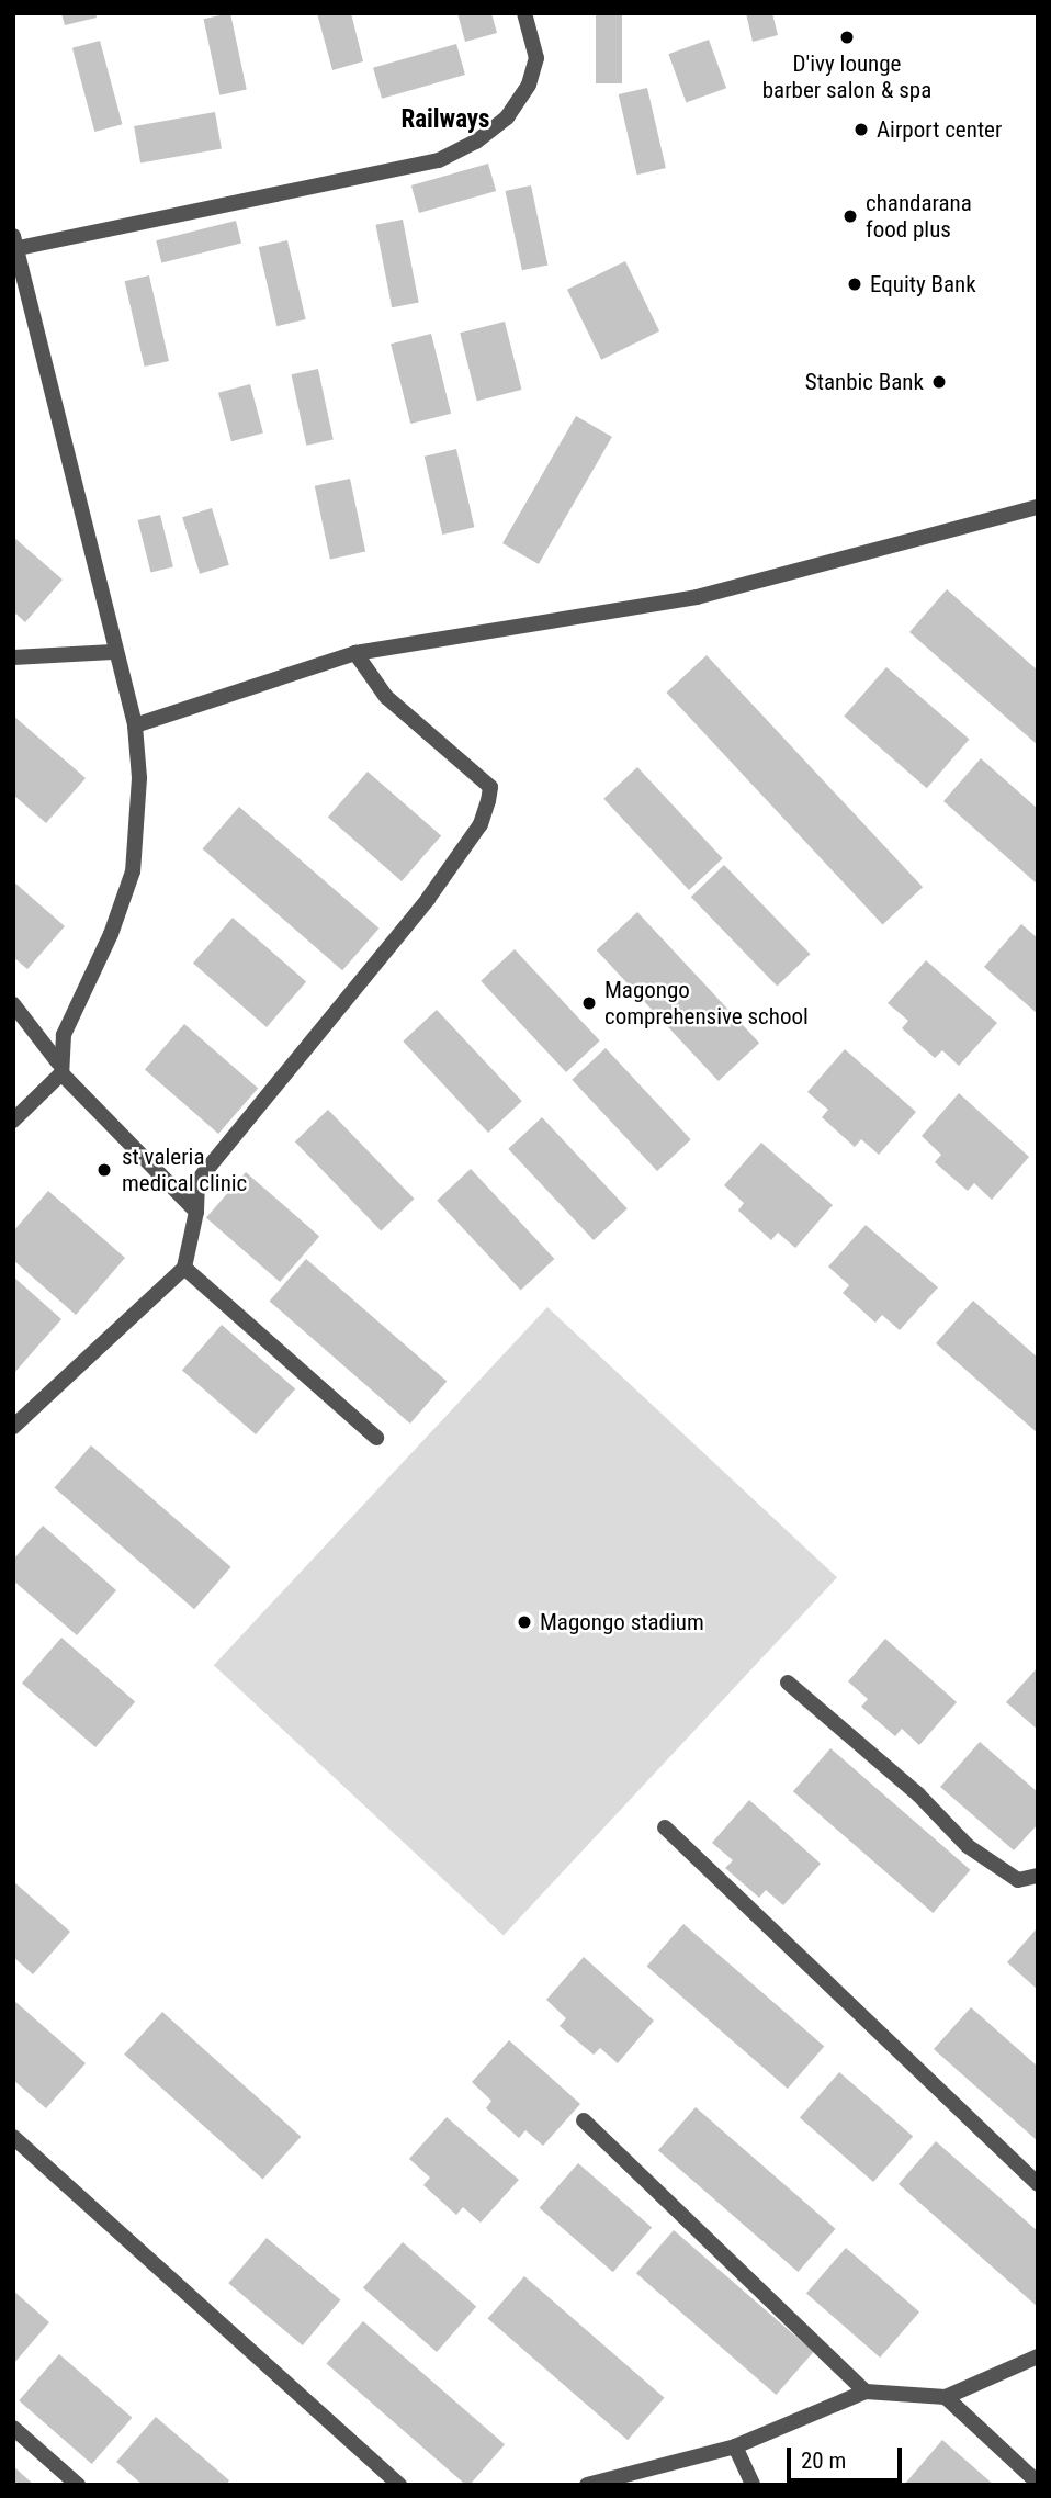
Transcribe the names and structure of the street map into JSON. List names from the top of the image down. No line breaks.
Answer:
{"districts":["Railways"],"places":["D'ivy lounge barber salon & spa","Airport center","chandarana food plus","Equity Bank","Stanbic Bank","Magongo comprehensive school","st valeria medical clinic","Magongo stadium"],"scale_bar":"20 m"}
